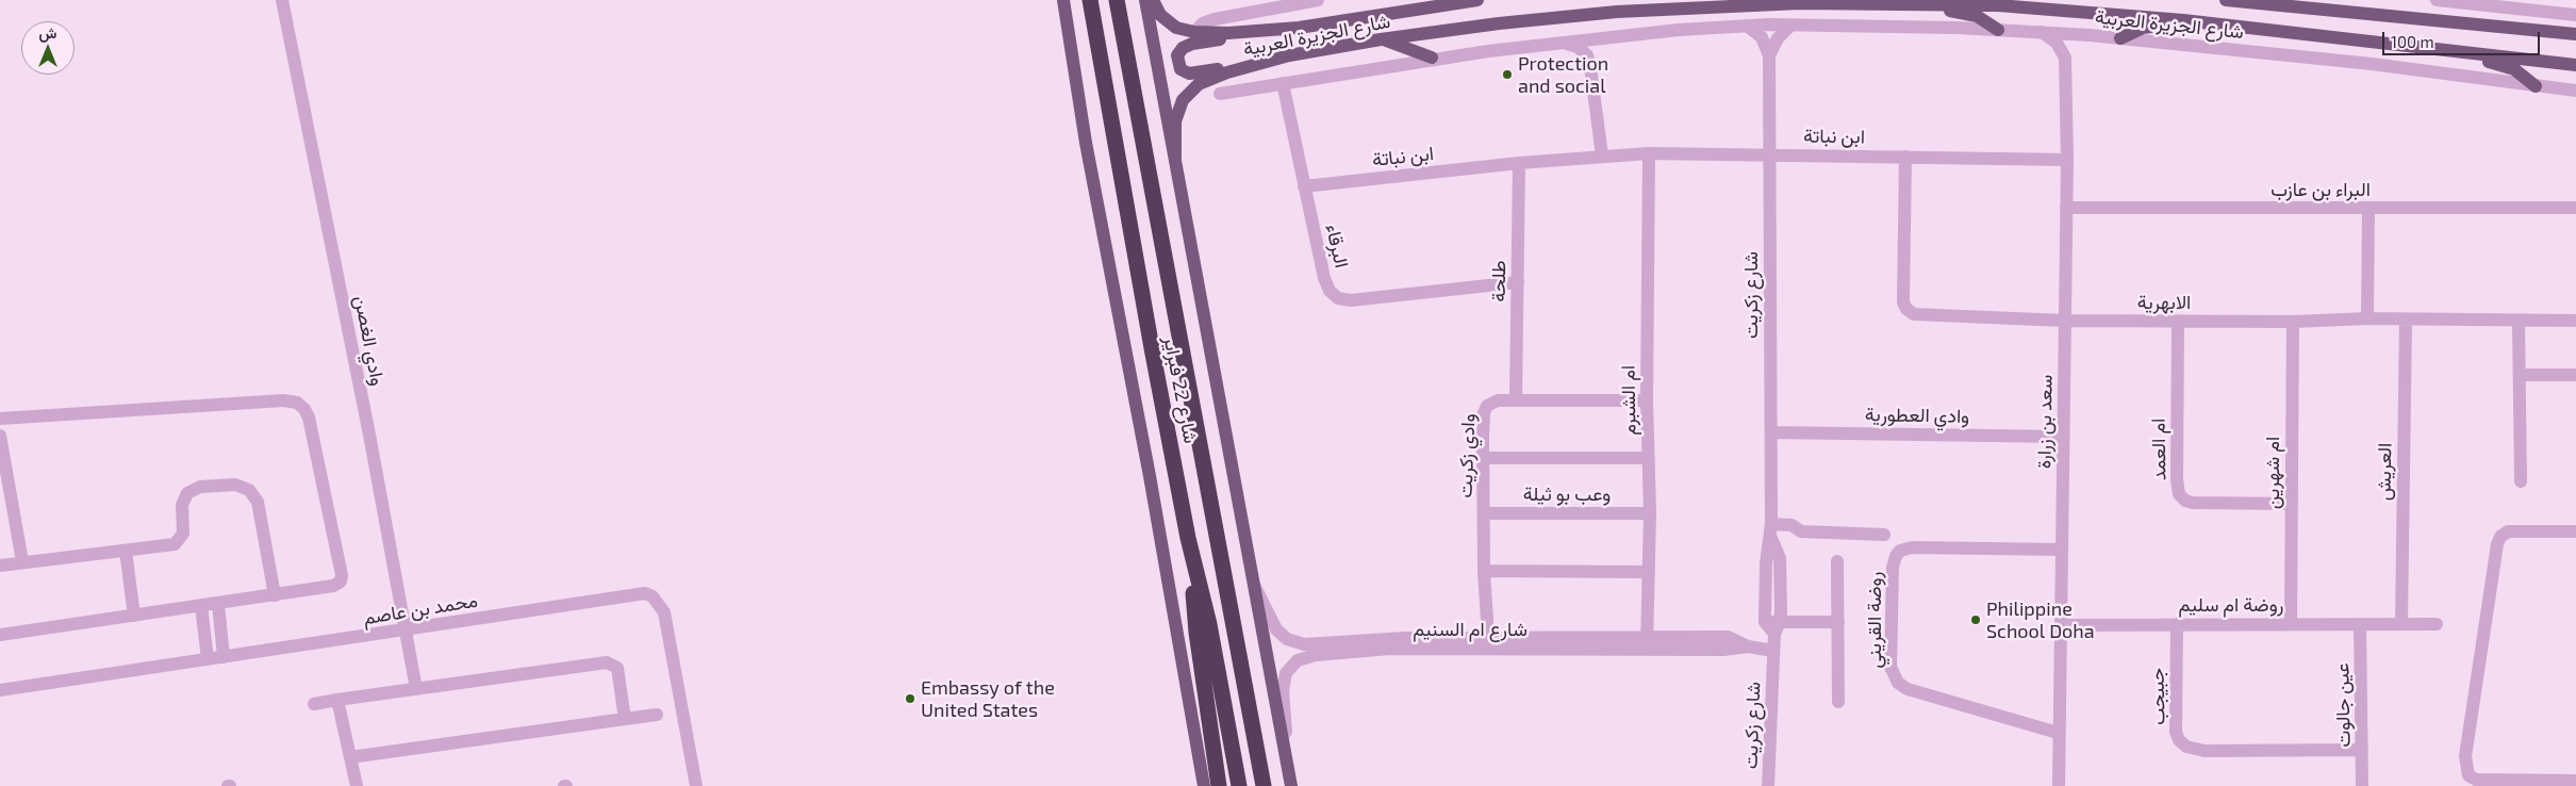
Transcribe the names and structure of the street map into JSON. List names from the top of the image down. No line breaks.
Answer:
{"streets":{"highway":["شارع 22 فبراير"],"main road":["شارع الجزيرة العربية"],"street":["ابن نباتة","البراء بن عازب","البرقاء","طلحة","شارع زكريت","الابهرية","وادي الغصن","ام الشبرم","وادي العطورية","سعد بن زرارة","ام العمد","وادي زكريت","العريش","ام شهرين","وعب بو ثيلة","روضة ام سليم","محمد بن عاصم","روضة القريني","شارع ام السنيم","جبيجب","عين جالوت"]},"crossings":[["شارع الجزيرة العربية","البرقاء"],["شارع الجزيرة العربية","شارع 22 فبراير"],["ابن نباتة","البرقاء"],["ابن نباتة","طلحة"],["ابن نباتة","شارع زكريت"],["ابن نباتة","الابهرية"],["ابن نباتة","ام الشبرم"],["ابن نباتة","سعد بن زرارة"],["البراء بن عازب","سعد بن زرارة"],["البرقاء","طلحة"],["طلحة","وادي زكريت"],["شارع زكريت","وادي العطورية"],["شارع زكريت","شارع ام السنيم"],["الابهرية","سعد بن زرارة"],["الابهرية","ام العمد"],["الابهرية","العريش"],["الابهرية","ام شهرين"],["وادي الغصن","محمد بن عاصم"],["شارع 22 فبراير","شارع ام السنيم"],["ام الشبرم","وادي زكريت"],["ام الشبرم","وعب بو ثيلة"],["ام الشبرم","شارع ام السنيم"],["وادي العطورية","سعد بن زرارة"],["سعد بن زرارة","روضة ام سليم"],["سعد بن زرارة","روضة القريني"],["ام العمد","ام شهرين"],["وادي زكريت","وعب بو ثيلة"],["وادي زكريت","شارع ام السنيم"],["العريش","روضة ام سليم"],["ام شهرين","روضة ام سليم"],["روضة ام سليم","جبيجب"],["روضة ام سليم","عين جالوت"],["جبيجب","عين جالوت"]],"places":["Protection and social","Philippine School Doha","Embassy of the United States"],"scale_bar":"100 m","north":"top"}
